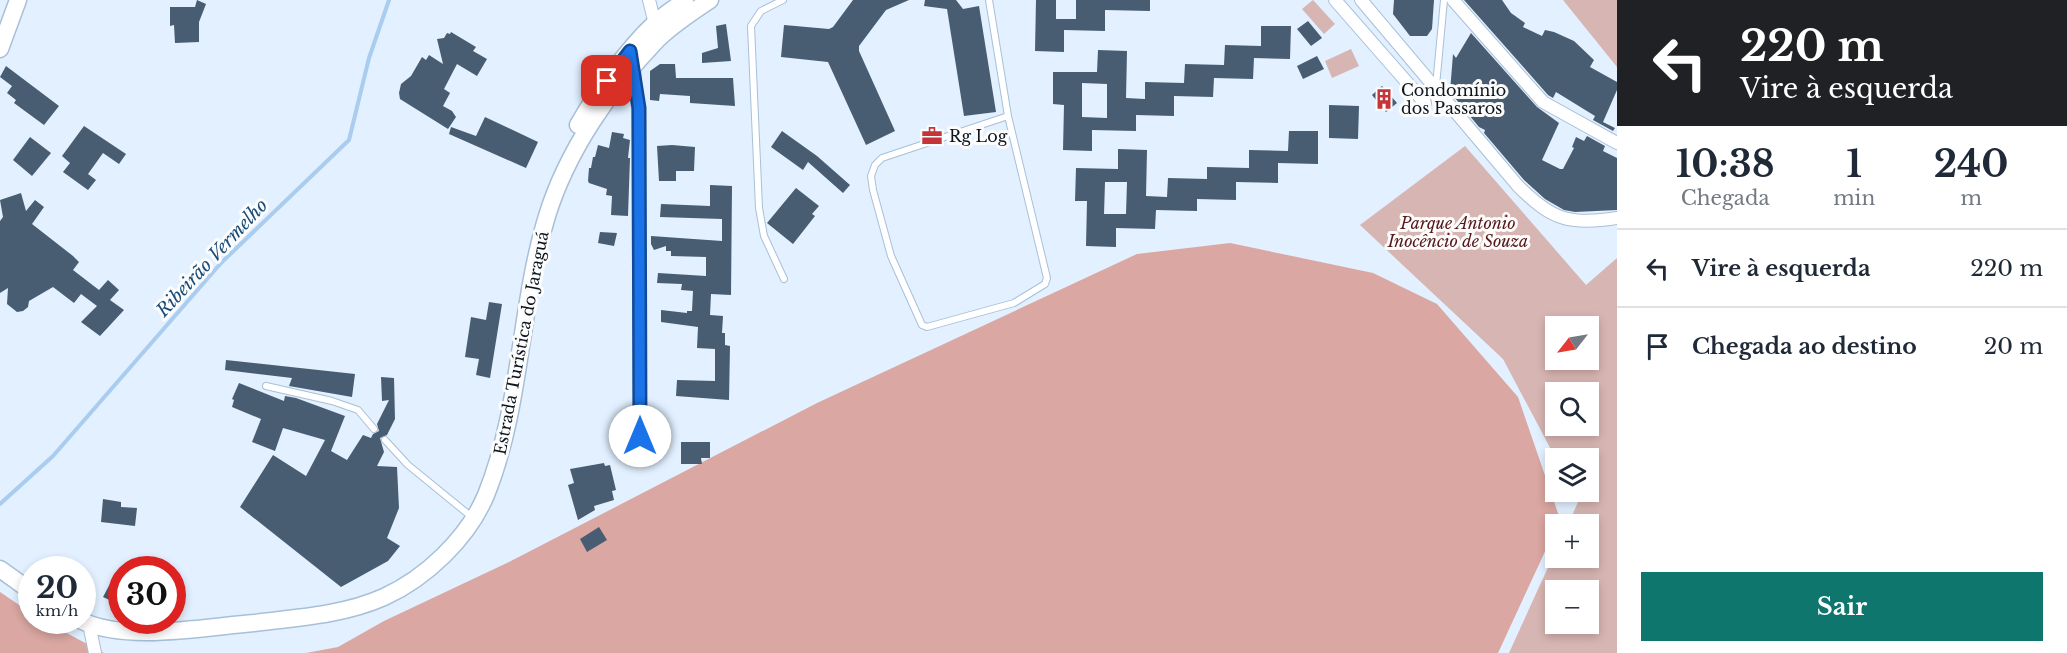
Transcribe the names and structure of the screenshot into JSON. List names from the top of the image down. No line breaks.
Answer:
{"streets":{"main road":["Estrada Turística do Jaraguá"]},"water":["Ribeirão Vermelho"],"parks":["Parque Antonio Inocêncio de Souza"],"places":{"building":["Condomínio dos Passaros"],"office":["Rg Log"]},"north":"bottom left","page":{"turn":["220 m","Vire à esquerda"],"eta":["10:38","Chegada","1","min","240","m"],"list":[{"name":"Vire à esquerda","value":"220 m"},{"name":"Chegada ao destino","value":"20 m"}],"map_buttons":["+","−"],"speed":"20 km/h","limit":"30","buttons":"Sair"}}
